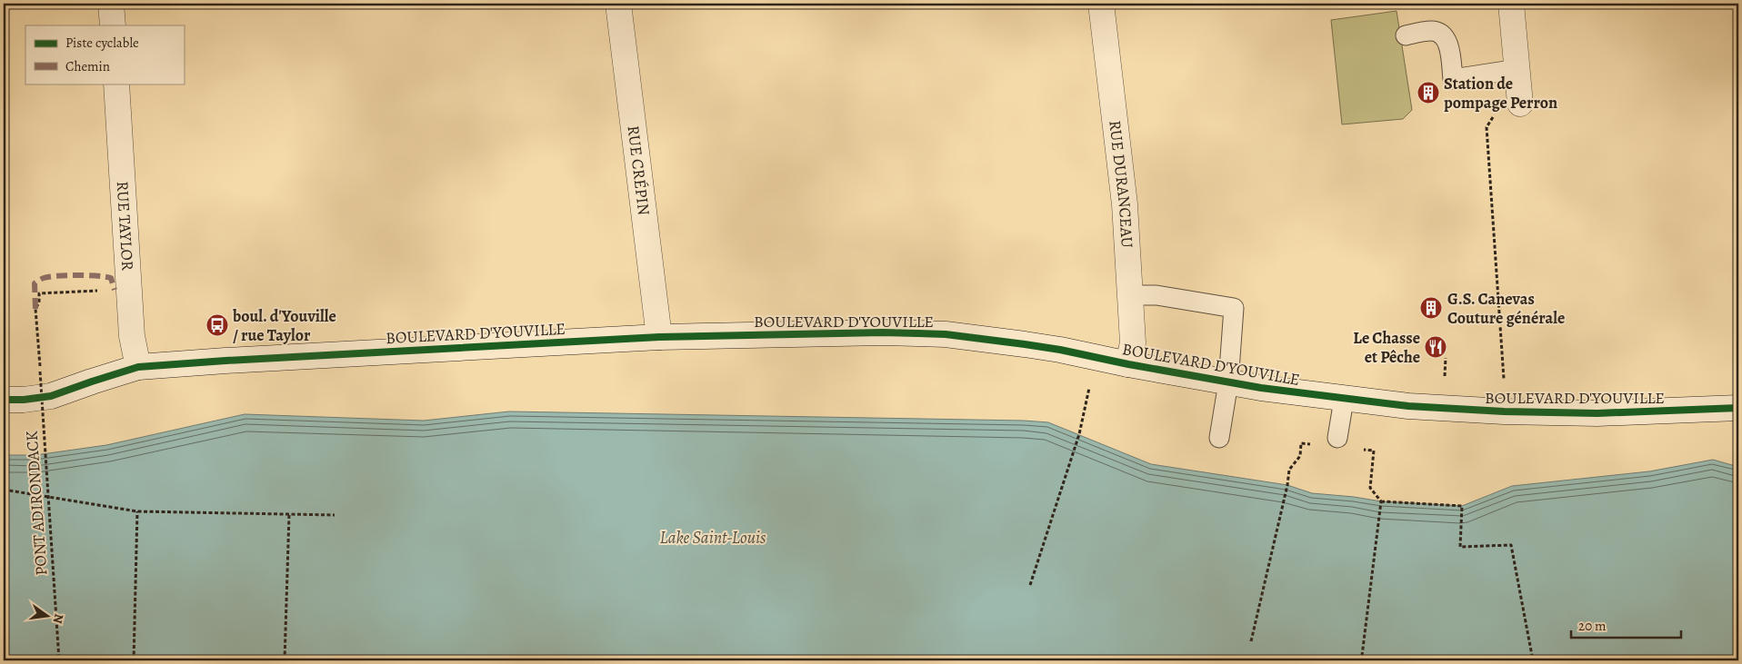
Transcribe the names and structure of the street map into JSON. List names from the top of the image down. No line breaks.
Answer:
{"streets":{"street":["RUE CRÉPIN","RUE DURANCEAU","RUE TAYLOR","BOULEVARD D'YOUVILLE"],"path":["PONT ADIRONDACK"]},"crossings":[["RUE CRÉPIN","BOULEVARD D'YOUVILLE"],["RUE DURANCEAU","BOULEVARD D'YOUVILLE"],["RUE TAYLOR","BOULEVARD D'YOUVILLE"]],"water":["Lake Saint-Louis"],"places":{"building":["Station de pompage Perron","G.S. Canevas Couture générale"],"bus stop":["boul. d'Youville / rue Taylor"],"restaurant":["Le Chasse et Pêche"]},"legend":["Piste cyclable","Chemin"],"scale_bar":"20 m","north":"right"}
